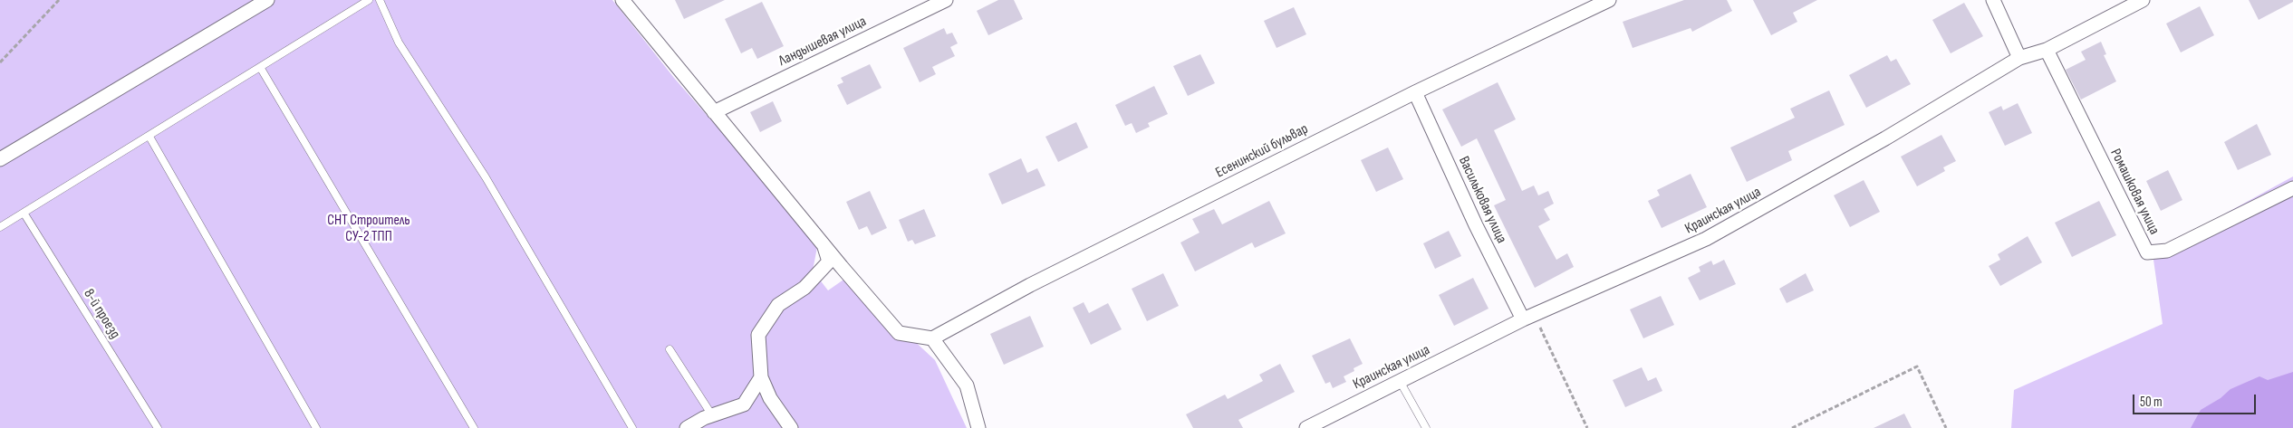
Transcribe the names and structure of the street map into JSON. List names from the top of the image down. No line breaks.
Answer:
{"streets":{"street":["Ландышевая улица","Есенинский бульвар","Ромашковая улица","Васильковая улица","Краинская улица"],"lane":["8-й проезд"]},"crossings":[["Есенинский бульвар","Васильковая улица"],["Ромашковая улица","Краинская улица"],["Васильковая улица","Краинская улица"]],"parks":["СНТ Строитель СУ-2 ТПП"],"scale_bar":"50 m"}
